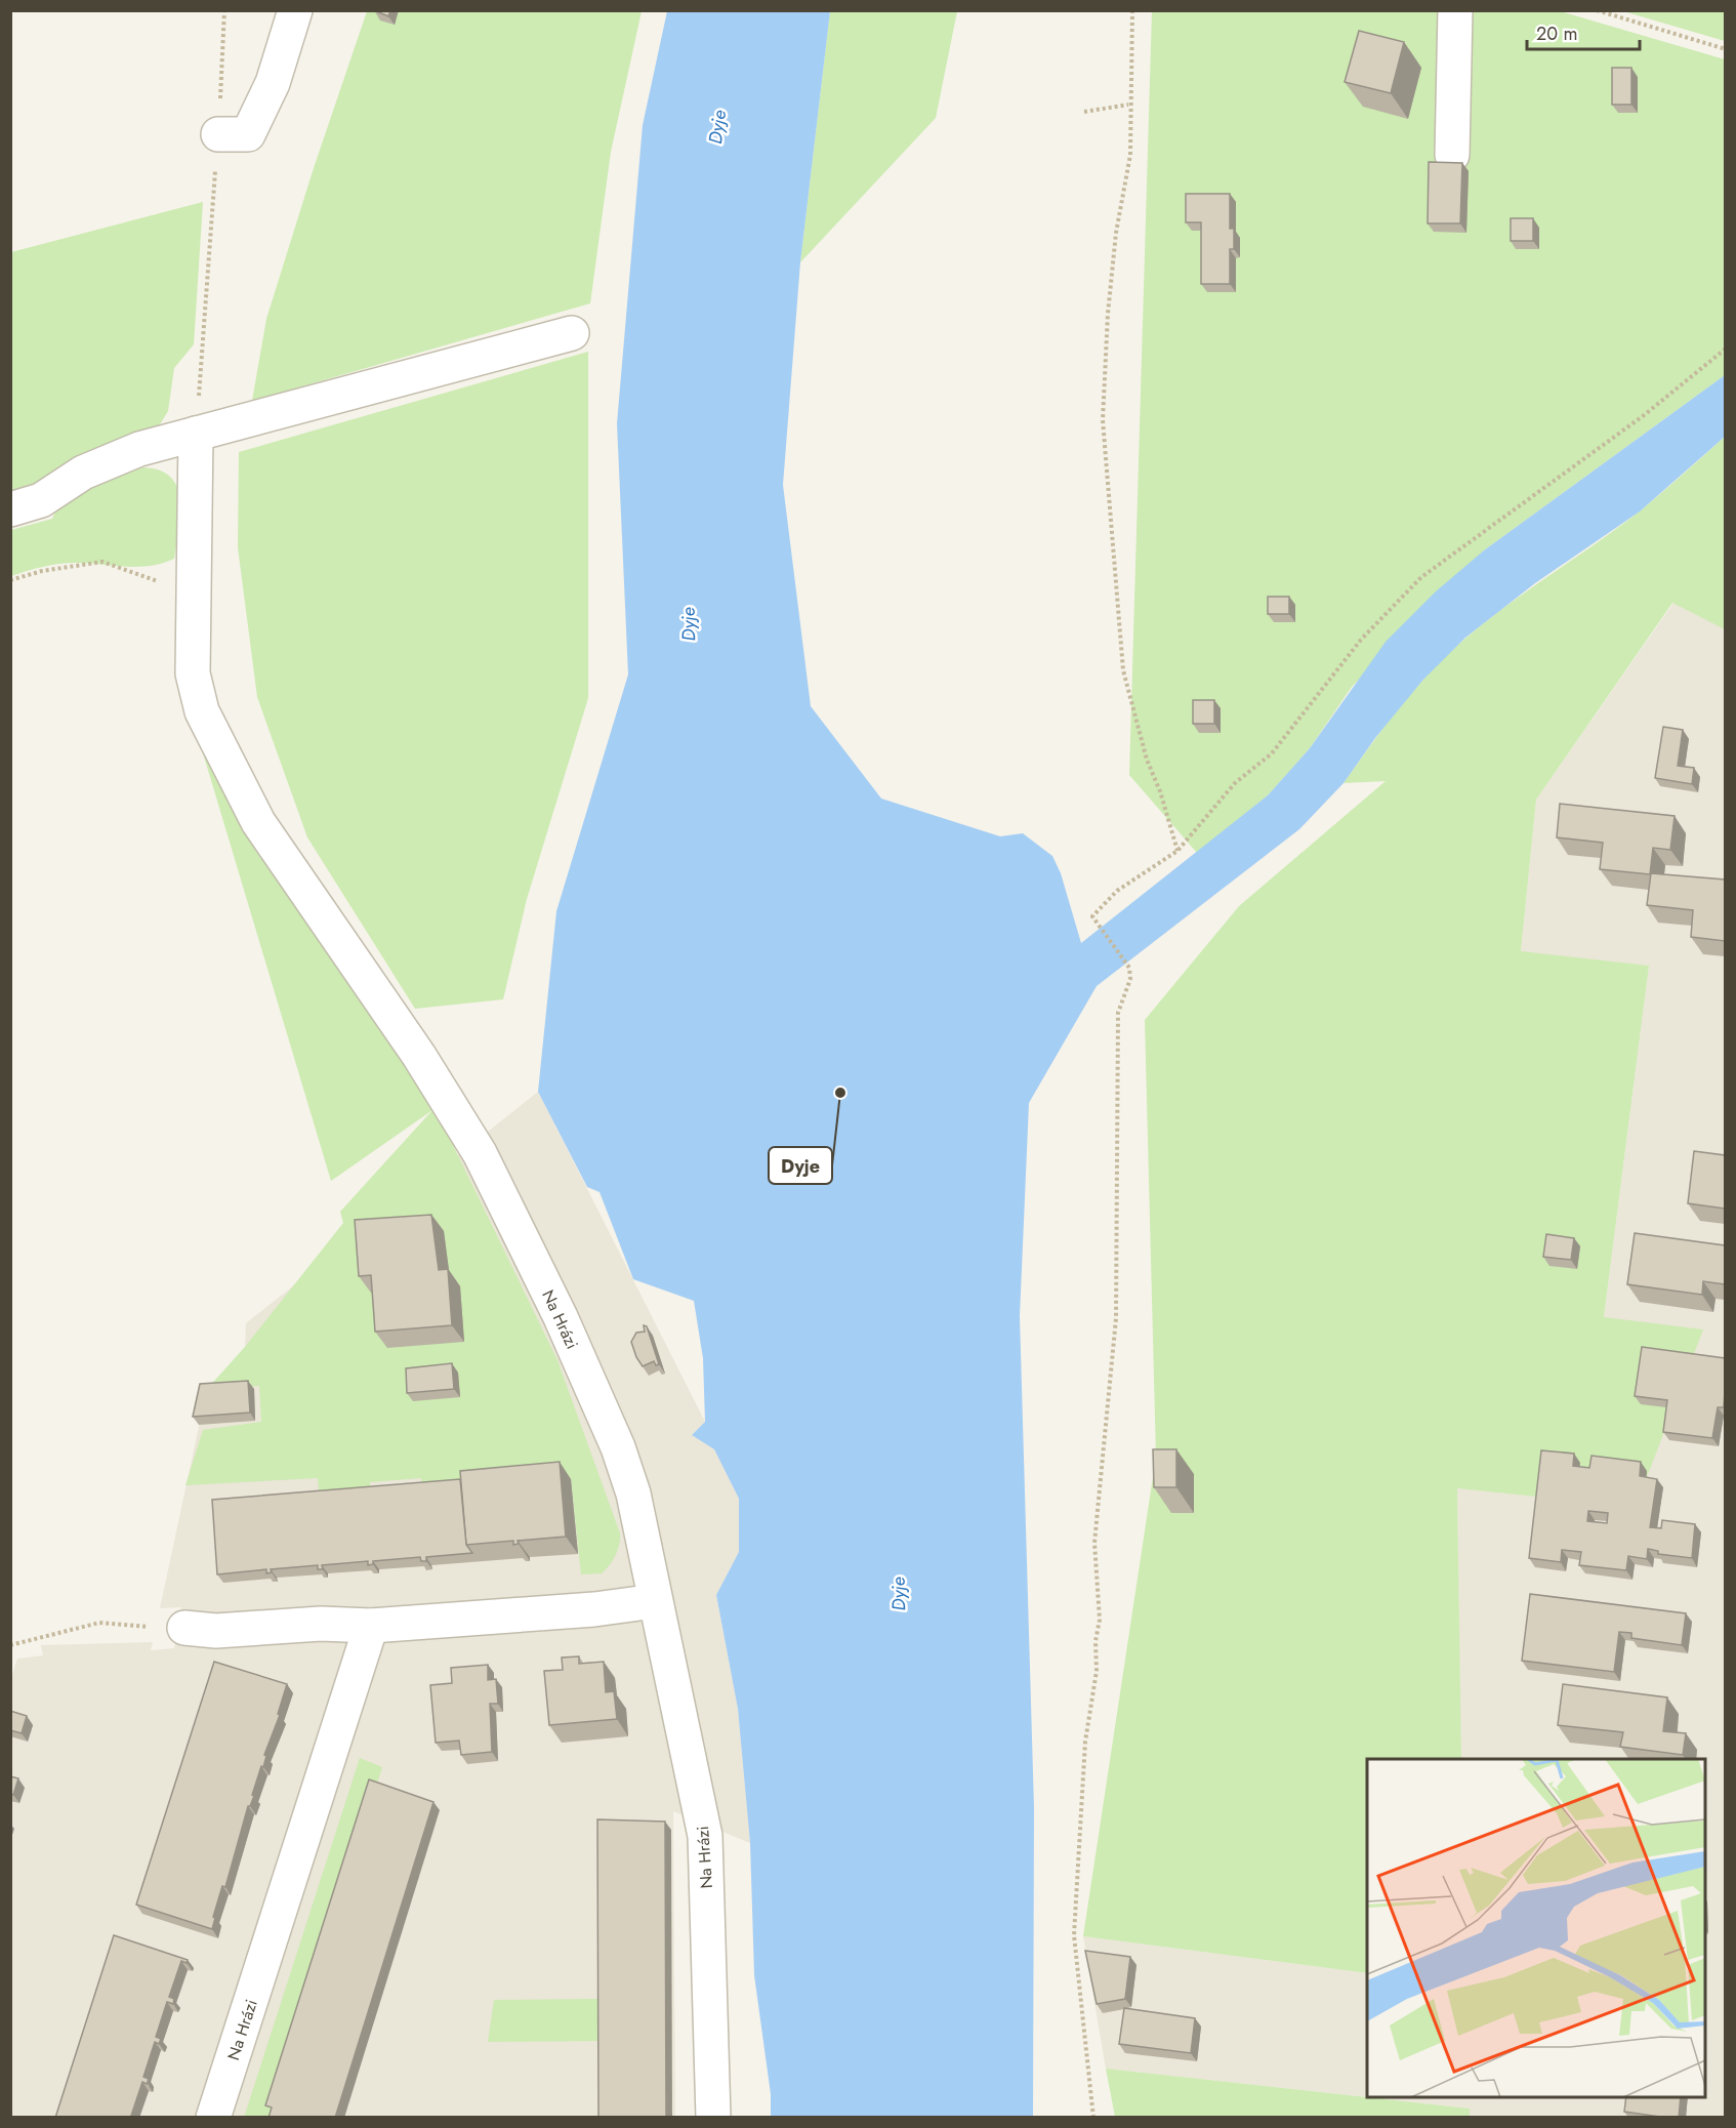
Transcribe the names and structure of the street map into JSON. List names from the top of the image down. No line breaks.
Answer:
{"streets":{"street":["Na Hrázi"]},"water":["Dyje"],"places":["Dyje"],"scale_bar":"20 m"}
